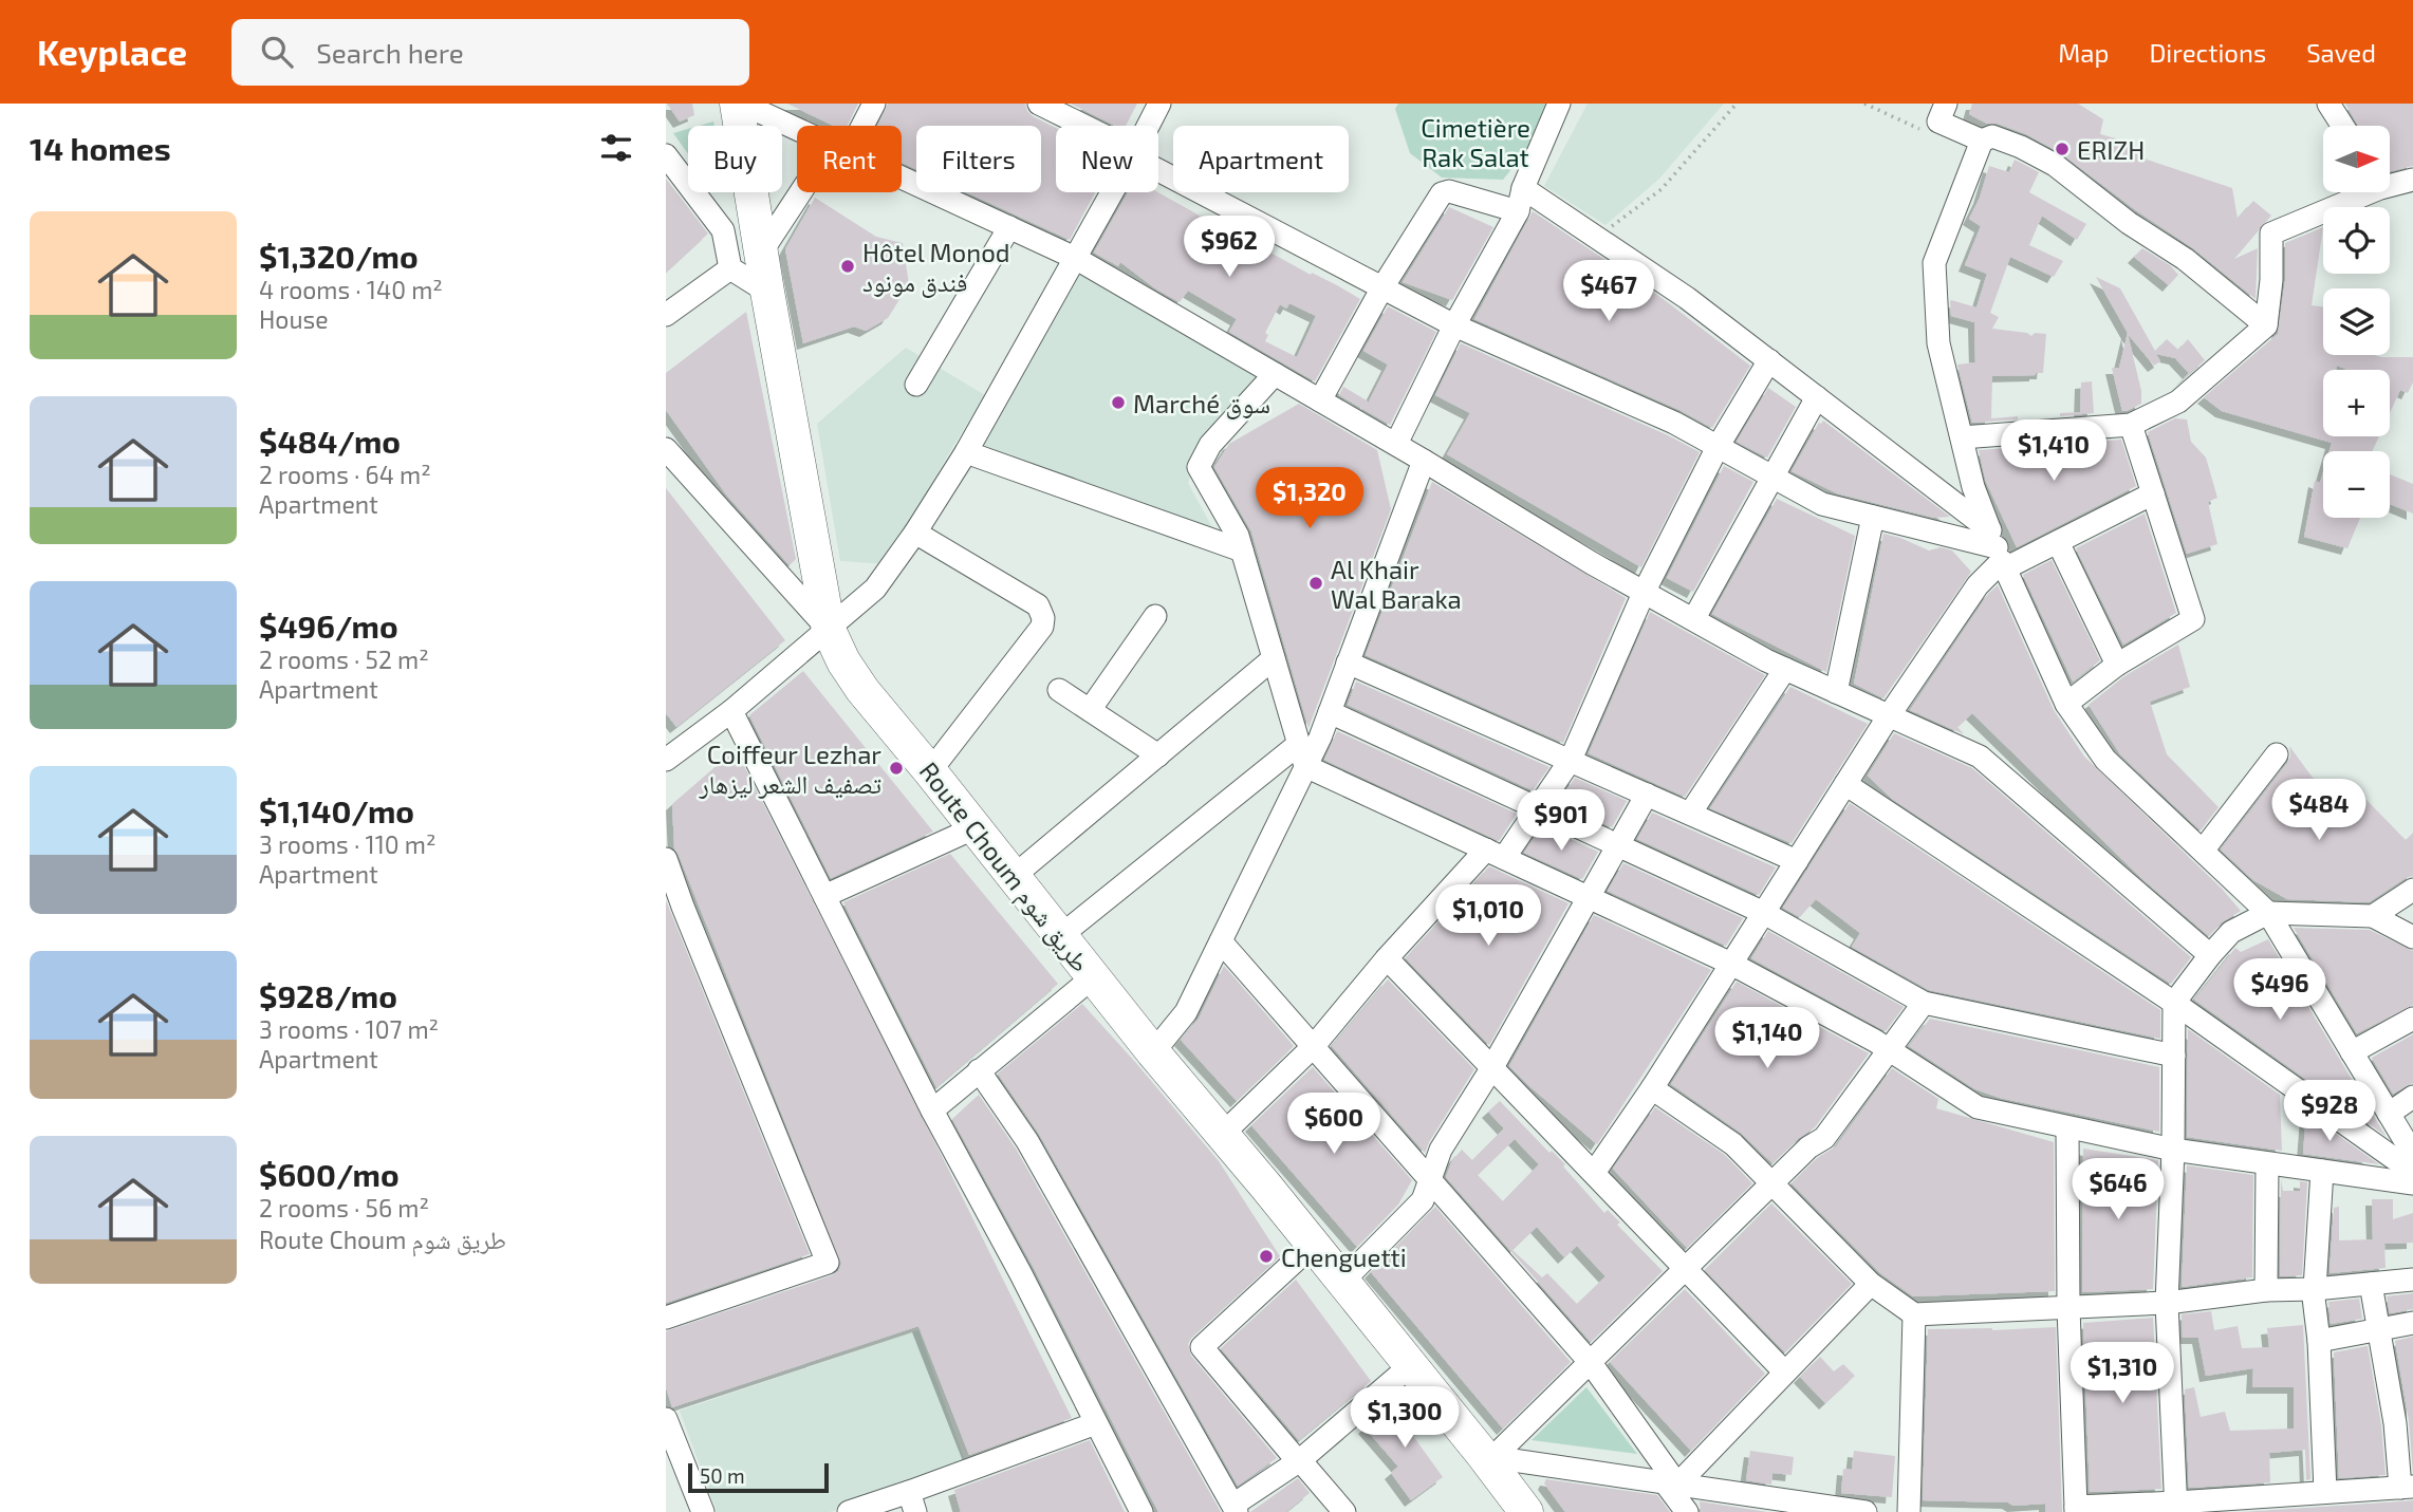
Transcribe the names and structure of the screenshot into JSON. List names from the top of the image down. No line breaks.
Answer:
{"streets":{"highway":["Route Choum طريق شوم"]},"parks":["Cimetière Rak Salat"],"places":["ERIZH","Hôtel Monod فندق مونود","Marché سوق","Al Khair Wal Baraka","Coiffeur Lezhar تصفيف الشعر ليزهار","Chenguetti"],"scale_bar":"50 m","north":"right","page":{"header":"Keyplace","search":"Search here","nav":["Map","Directions","Saved"],"heading":"14 homes","map_buttons":["+","−"],"chip":["Buy","Rent","Filters","New","Apartment"],"list":[{"name":"$1,320/mo","note":"4 rooms · 140 m² · House"},{"name":"$484/mo","note":"2 rooms · 64 m² · Apartment"},{"name":"$496/mo","note":"2 rooms · 52 m² · Apartment"},{"name":"$1,140/mo","note":"3 rooms · 110 m² · Apartment"},{"name":"$928/mo","note":"3 rooms · 107 m² · Apartment"},{"name":"$600/mo","note":"2 rooms · 56 m² · Route Choum طريق شوم"}],"price":["$962","$467","$1,410","$1,320","$484","$901","$1,010","$496","$1,140","$928","$600","$646","$1,310","$1,300"],"scale":"50 m"}}
